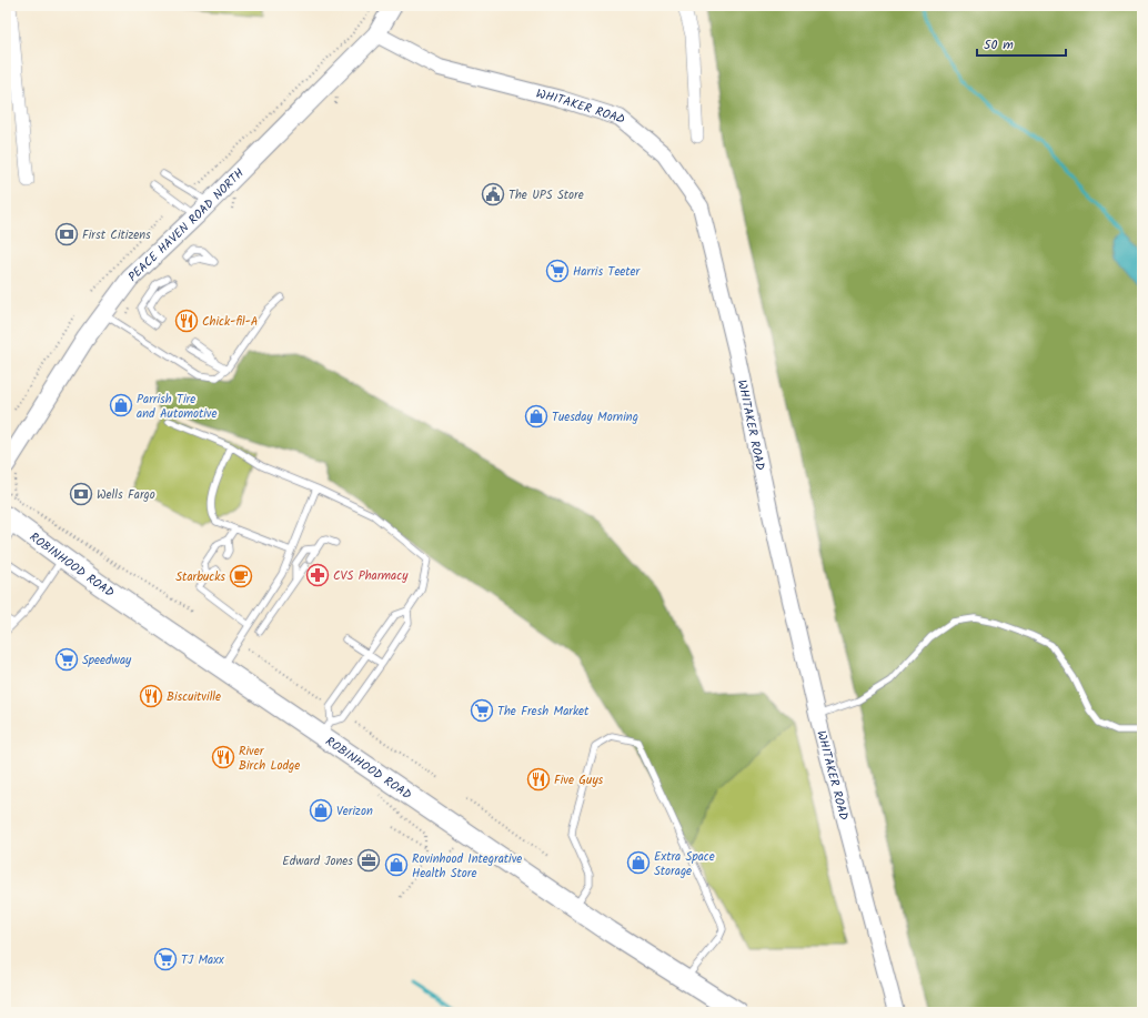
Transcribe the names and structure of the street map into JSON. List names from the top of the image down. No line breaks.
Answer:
{"streets":{"main road":["PEACE HAVEN ROAD NORTH","ROBINHOOD ROAD"],"street":["WHITAKER ROAD"]},"crossings":[["WHITAKER ROAD","PEACE HAVEN ROAD NORTH"]],"places":{"public building":["The UPS Store"],"bank":["First Citizens","Wells Fargo"],"supermarket":["Harris Teeter","Speedway","The Fresh Market","TJ Maxx"],"restaurant":["Chick-fil-A","Biscuitville","River Birch Lodge","Five Guys"],"shop":["Parrish Tire and Automotive","Tuesday Morning","Verizon","Extra Space Storage","Rovinhood Integrative Health Store"],"pharmacy":["CVS Pharmacy"],"cafe":["Starbucks"],"office":["Edward Jones"]},"scale_bar":"50 m"}
